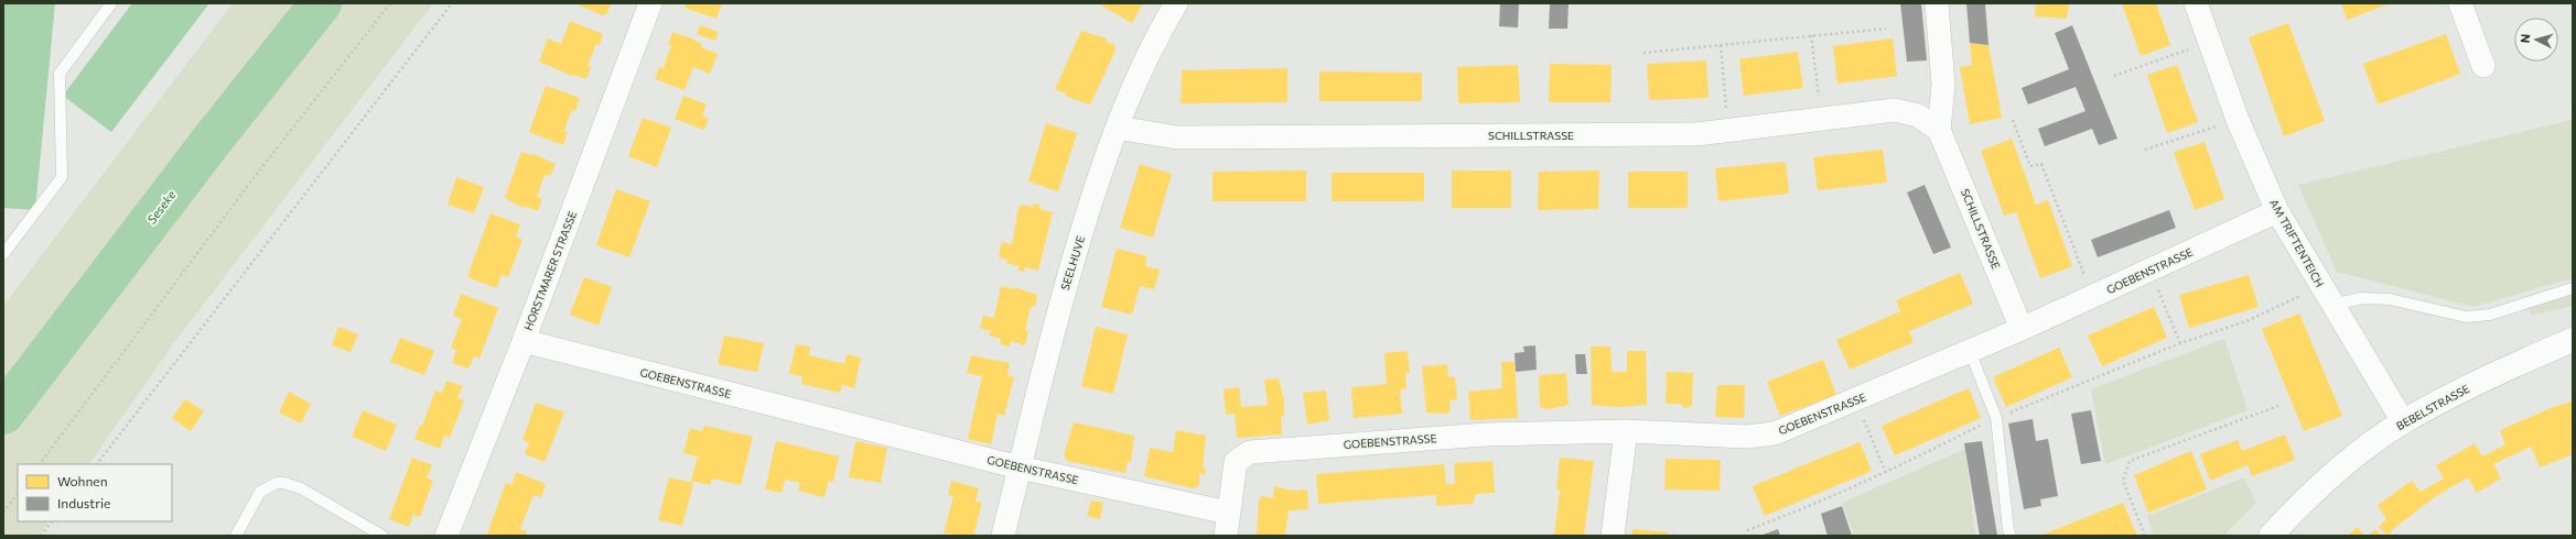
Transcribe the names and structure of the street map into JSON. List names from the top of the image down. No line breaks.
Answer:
{"streets":{"main road":["BEBELSTRASSE"],"street":["SCHILLSTRASSE","AM TRIFTENTEICH","SEELHUVE","HORSTMARER STRASSE","GOEBENSTRASSE"]},"crossings":[["SCHILLSTRASSE","SEELHUVE"],["SCHILLSTRASSE","GOEBENSTRASSE"],["AM TRIFTENTEICH","GOEBENSTRASSE"],["AM TRIFTENTEICH","BEBELSTRASSE"],["SEELHUVE","GOEBENSTRASSE"],["HORSTMARER STRASSE","GOEBENSTRASSE"]],"water":["Seseke"],"legend":["Wohnen","Industrie"],"north":"left"}
